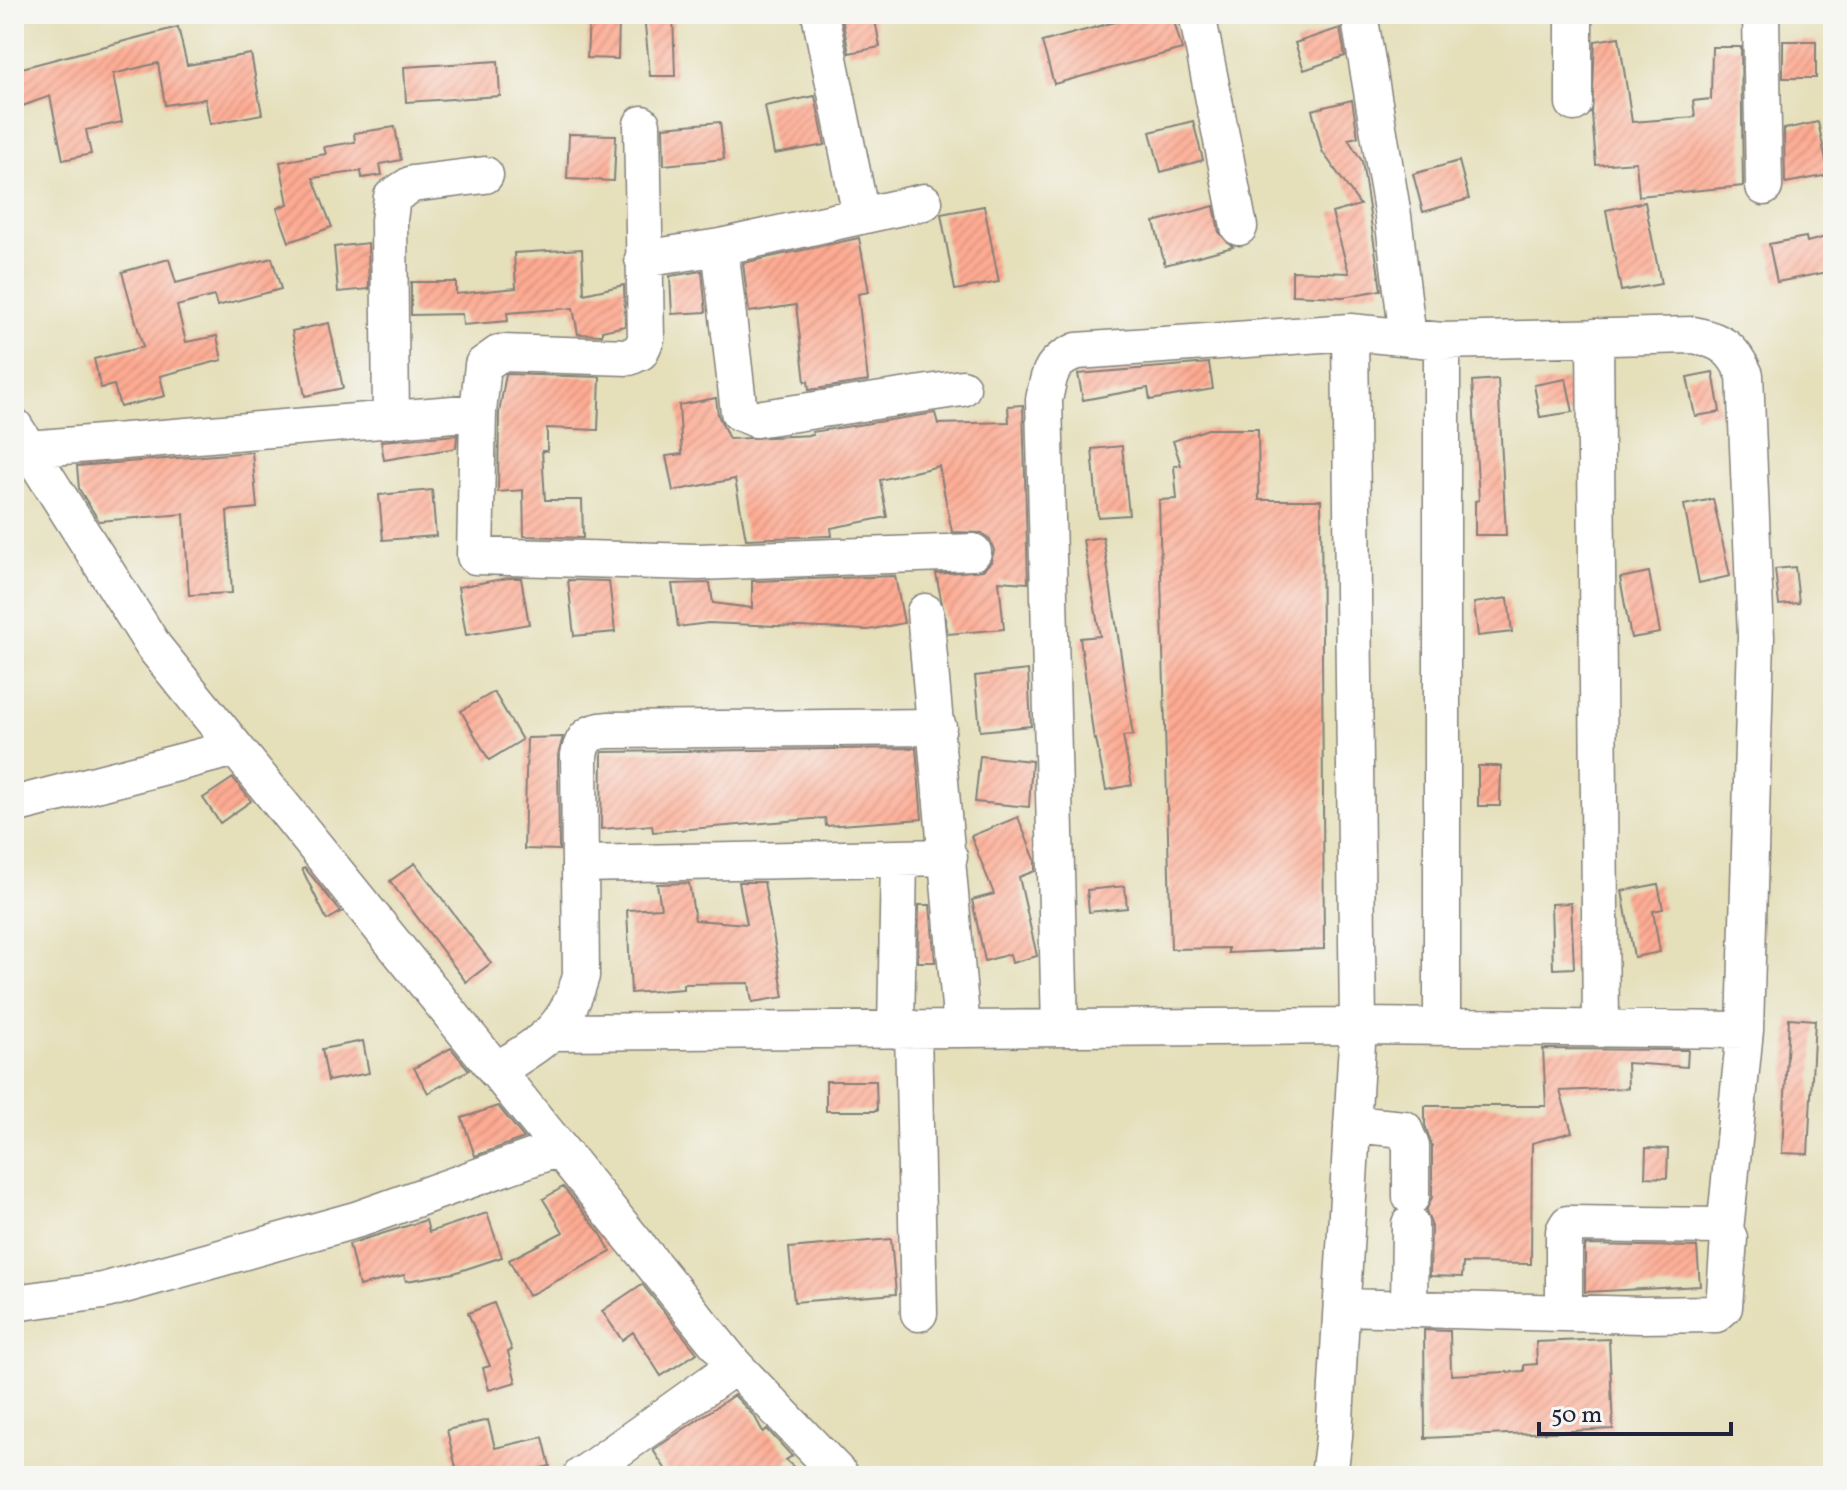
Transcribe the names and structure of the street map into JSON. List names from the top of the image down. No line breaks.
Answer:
{"scale_bar":"50 m"}
